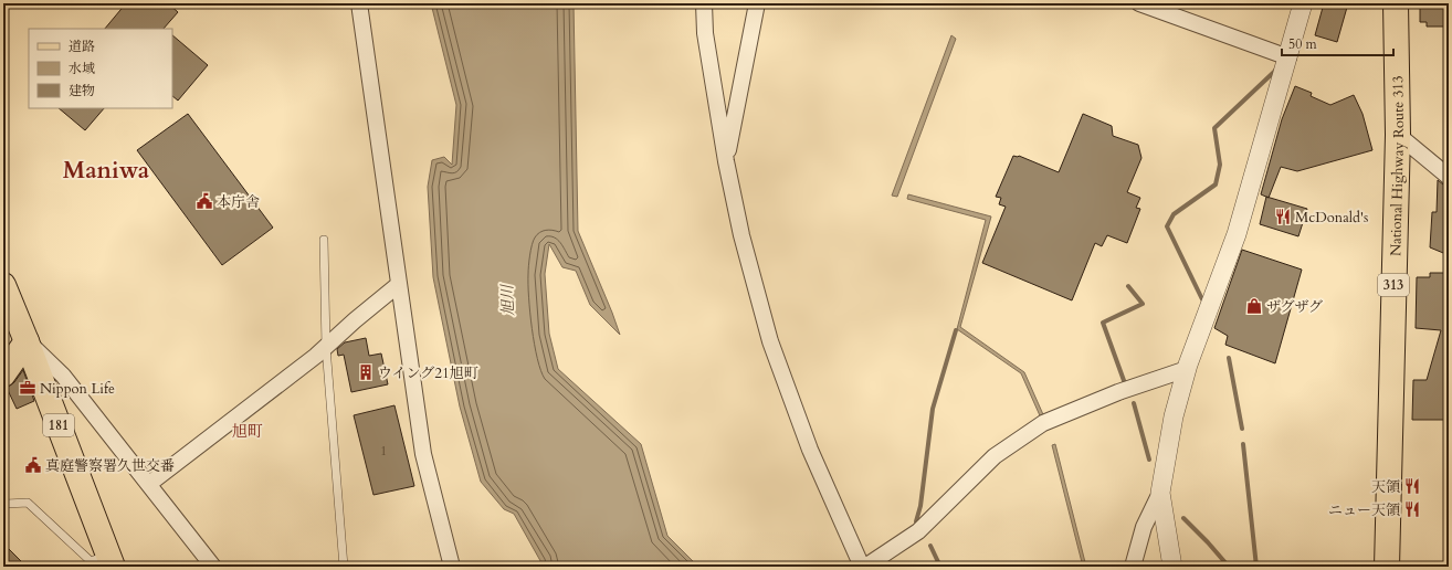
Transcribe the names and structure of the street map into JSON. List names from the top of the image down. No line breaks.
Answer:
{"streets":{"main road":["National Highway Route 313","313","181"]},"districts":["Maniwa","旭町"],"water":["旭川"],"places":{"public building":["本庁舎","真庭警察署久世交番"],"restaurant":["McDonald's","天領","ニュー天領"],"shop":["ザグザグ"],"building":["ウイング21旭町"],"office":["Nippon Life"]},"house_numbers":["1"],"legend":["道路","水域","建物"],"scale_bar":"50 m"}
